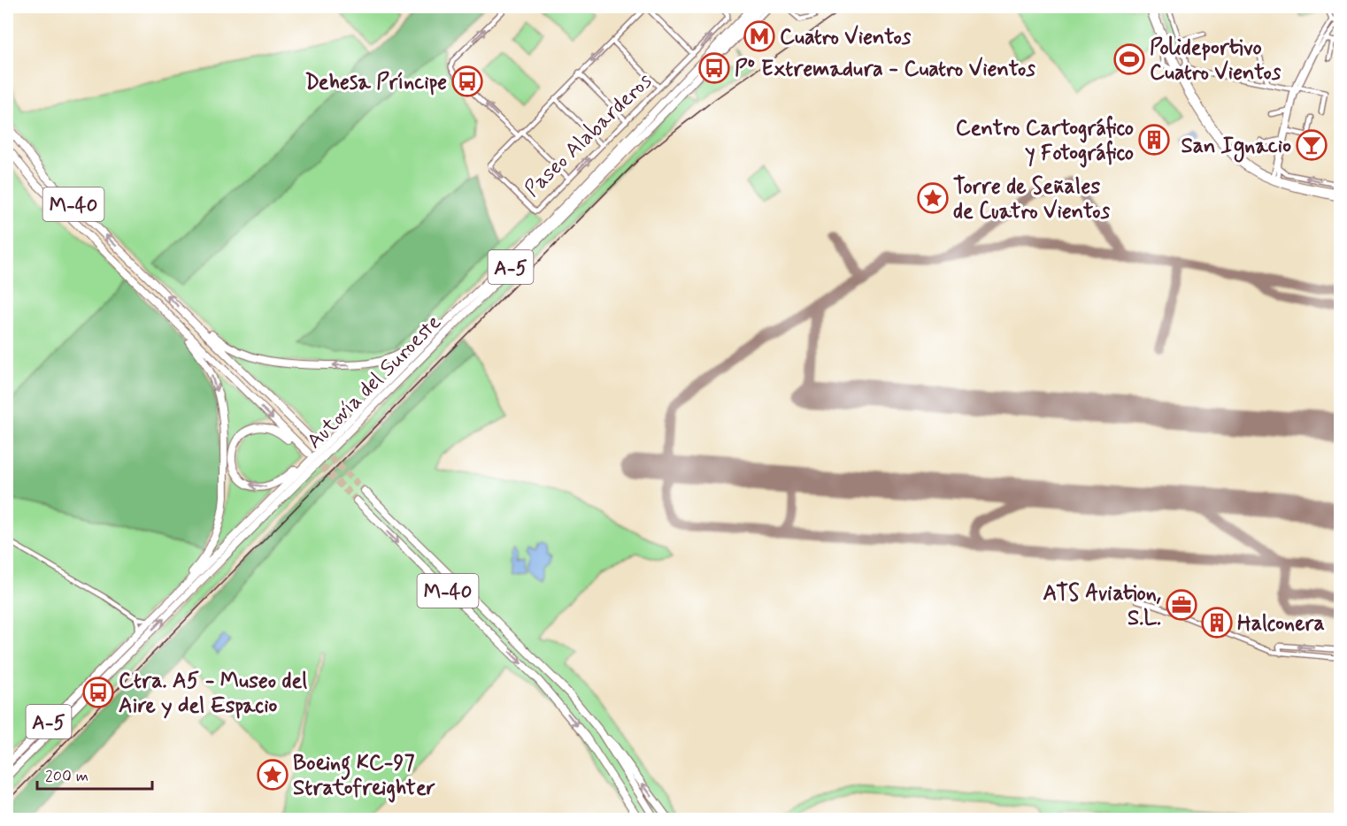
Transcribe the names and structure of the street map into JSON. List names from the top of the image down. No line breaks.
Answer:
{"streets":{"highway":["M-40","A-5","Autovía del Suroeste"],"street":["Paseo Alabarderos"]},"crossings":[["M-40","Autovía del Suroeste"]],"places":{"metro station":["Cuatro Vientos"],"sports":["Polideportivo Cuatro Vientos"],"bus stop":["Pº Extremadura - Cuatro Vientos","Dehesa Príncipe","Ctra. A5 - Museo del Aire y del Espacio"],"building":["Centro Cartográfico y Fotográfico","Halconera"],"bar":["San Ignacio"],"place":["Torre de Señales de Cuatro Vientos","Boeing KC-97 Stratofreighter"],"office":["ATS Aviation, S.L."]},"scale_bar":"200 m"}
